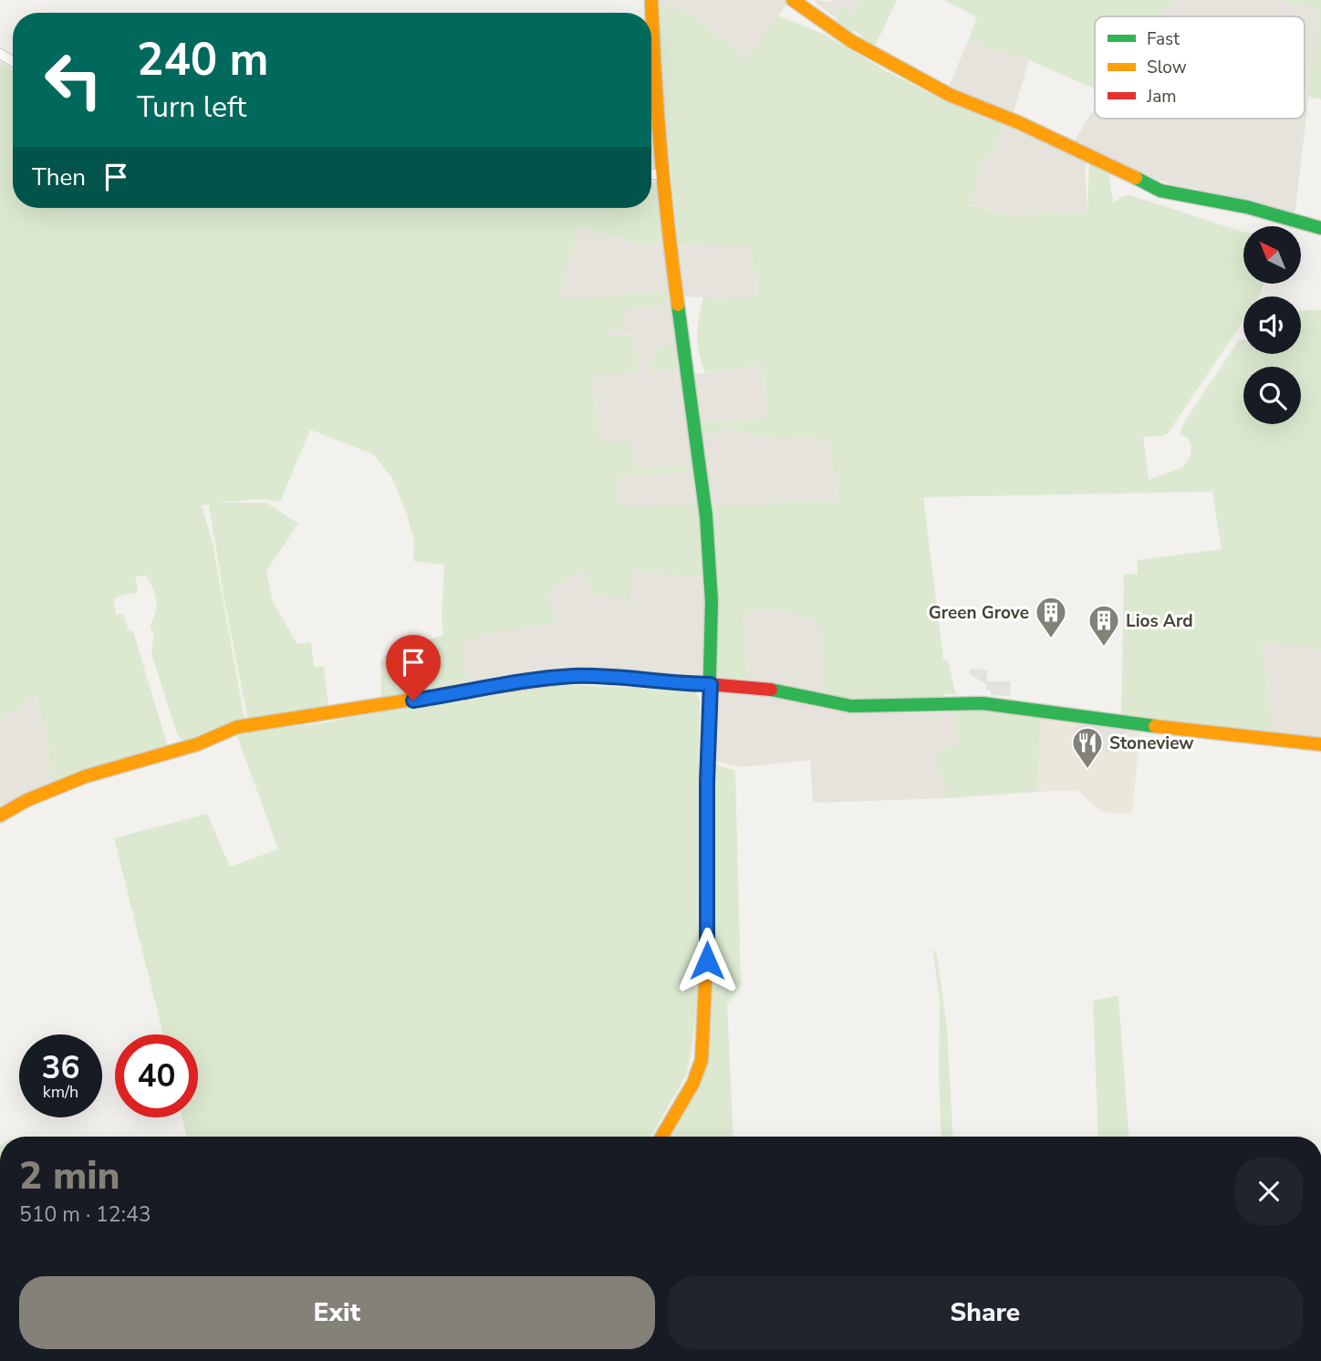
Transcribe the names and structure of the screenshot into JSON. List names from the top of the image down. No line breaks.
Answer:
{"places":{"building":["Green Grove","Lios Ard"],"restaurant":["Stoneview"]},"legend":["Fast","Slow","Jam"],"north":"top left","page":{"turn":["240 m","Turn left"],"then":"Then","speed":"36 km/h","limit":"40","heading":["2 min","510 m · 12:43"],"buttons":["Exit","Share"]}}
